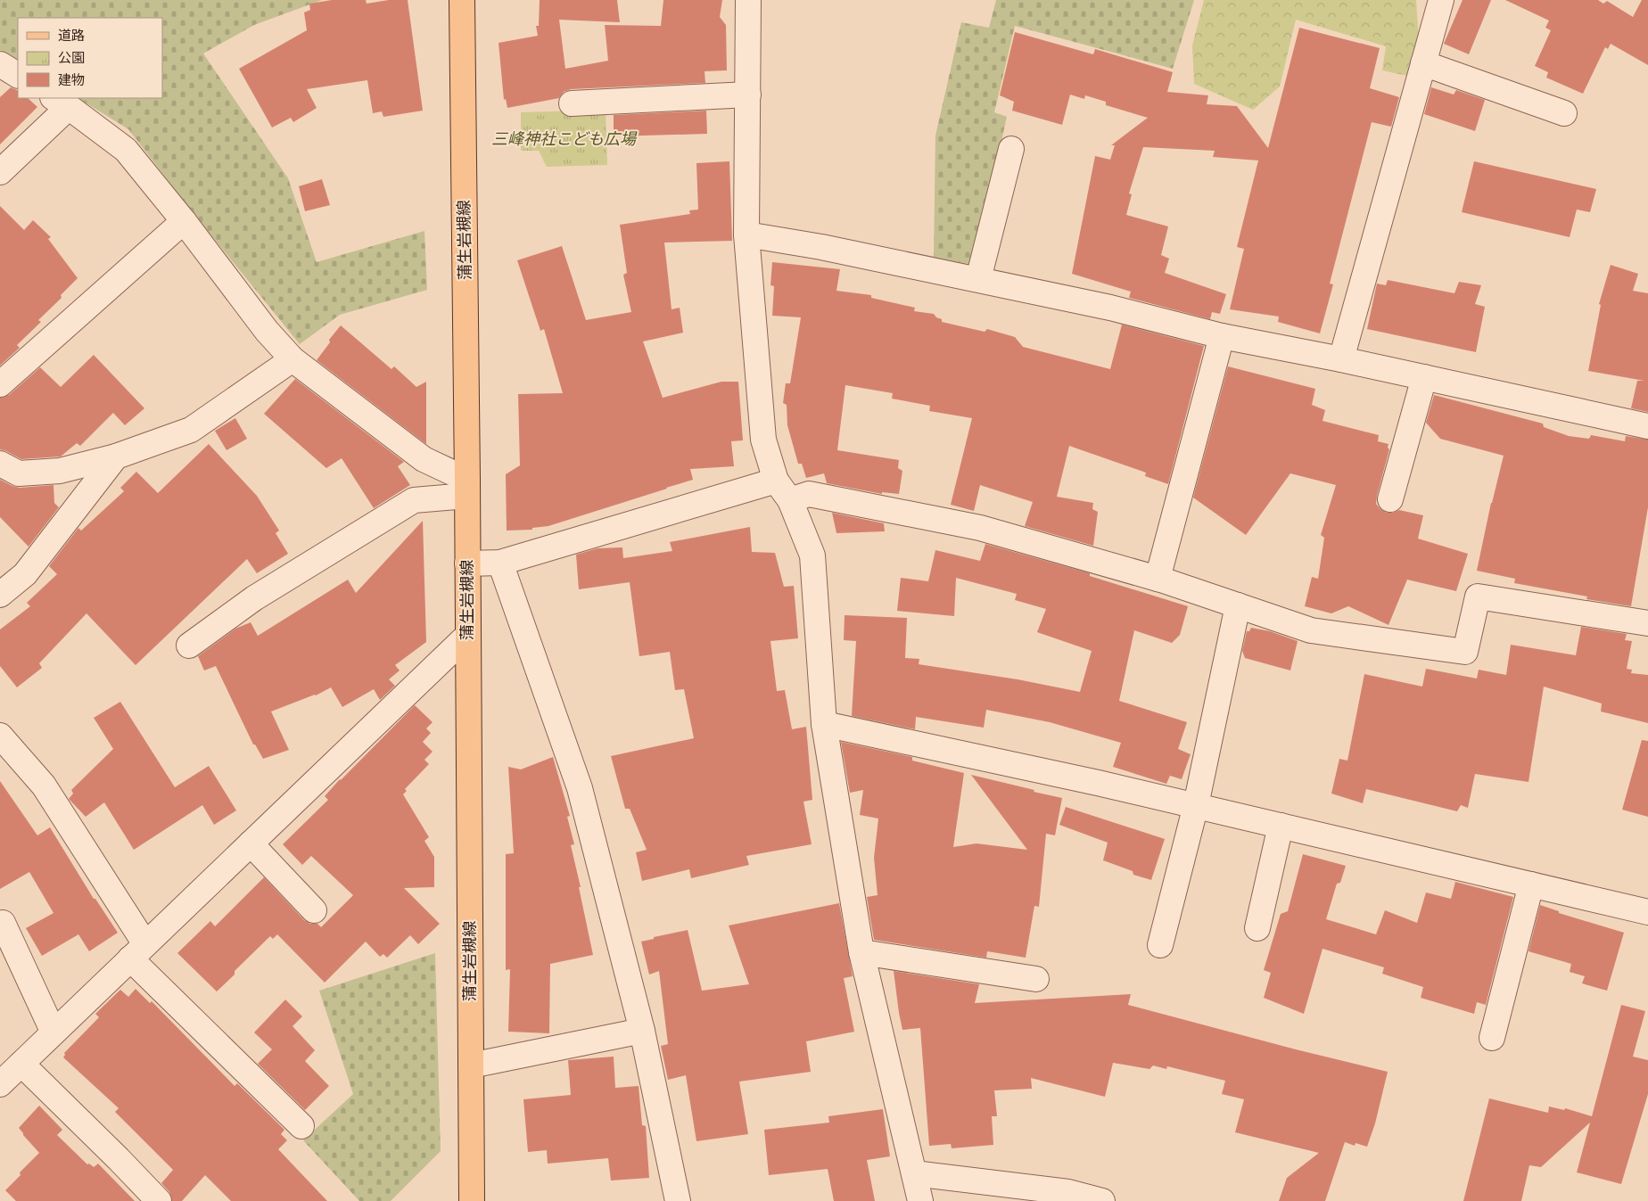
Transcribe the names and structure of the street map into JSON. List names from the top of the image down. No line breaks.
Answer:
{"streets":{"main road":["蒲生岩槻線"]},"parks":["三峰神社こども広場"],"legend":["道路","公園","建物"]}
